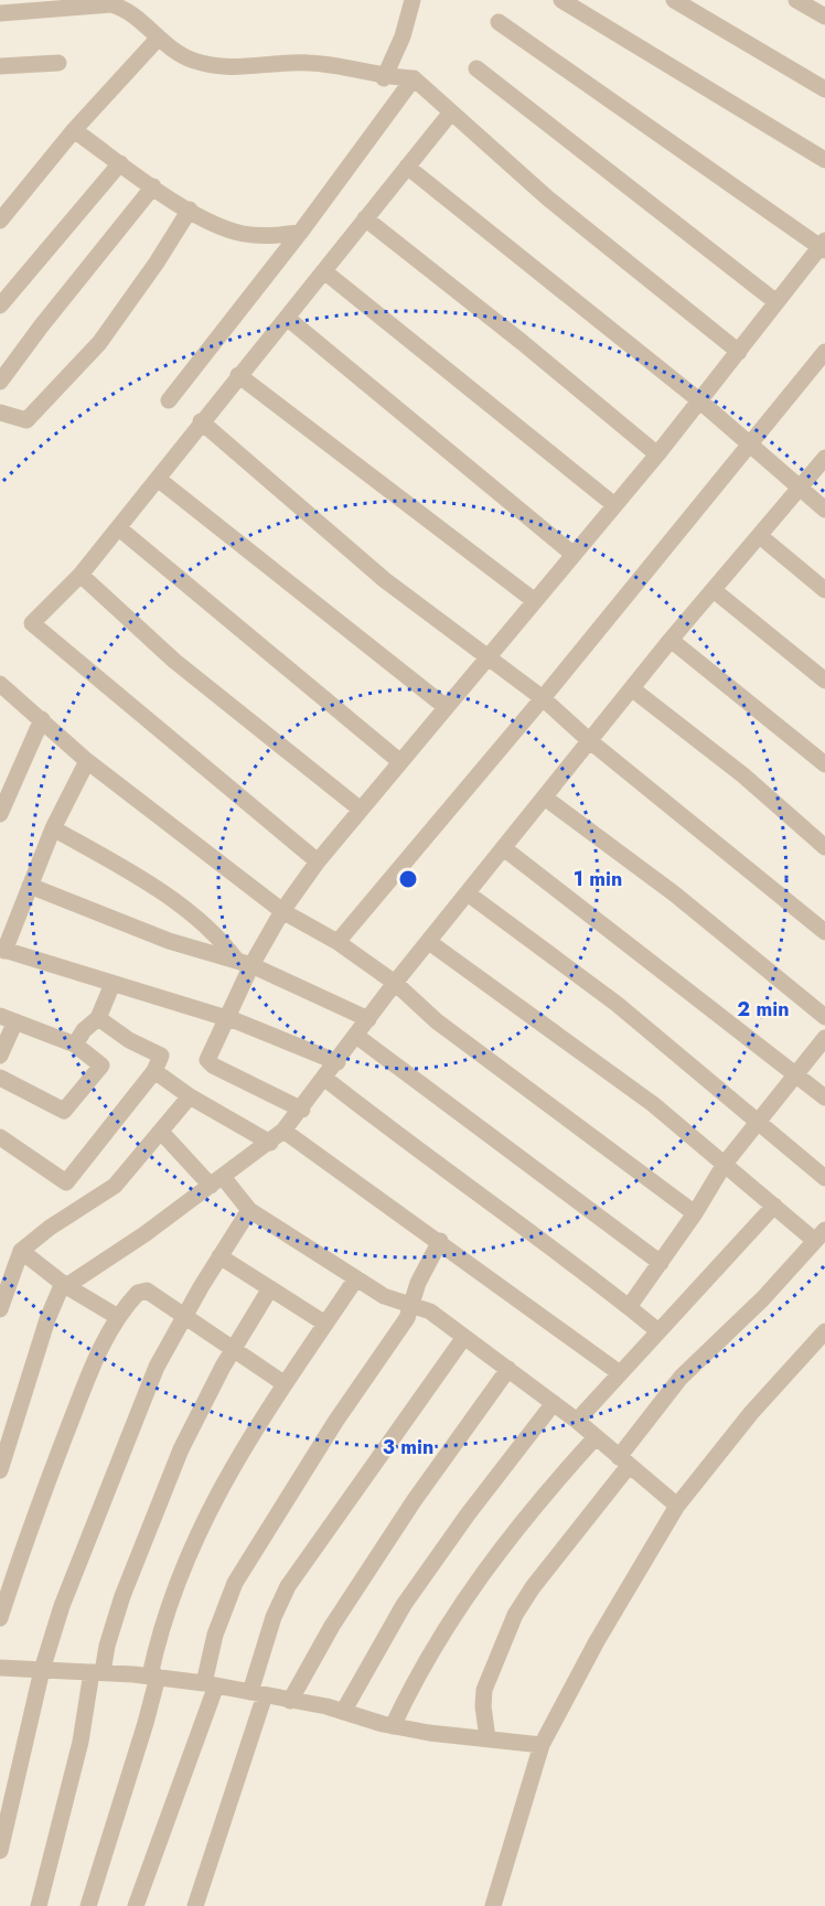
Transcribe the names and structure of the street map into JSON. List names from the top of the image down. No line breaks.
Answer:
{"rings":["1 min","2 min","3 min"]}
